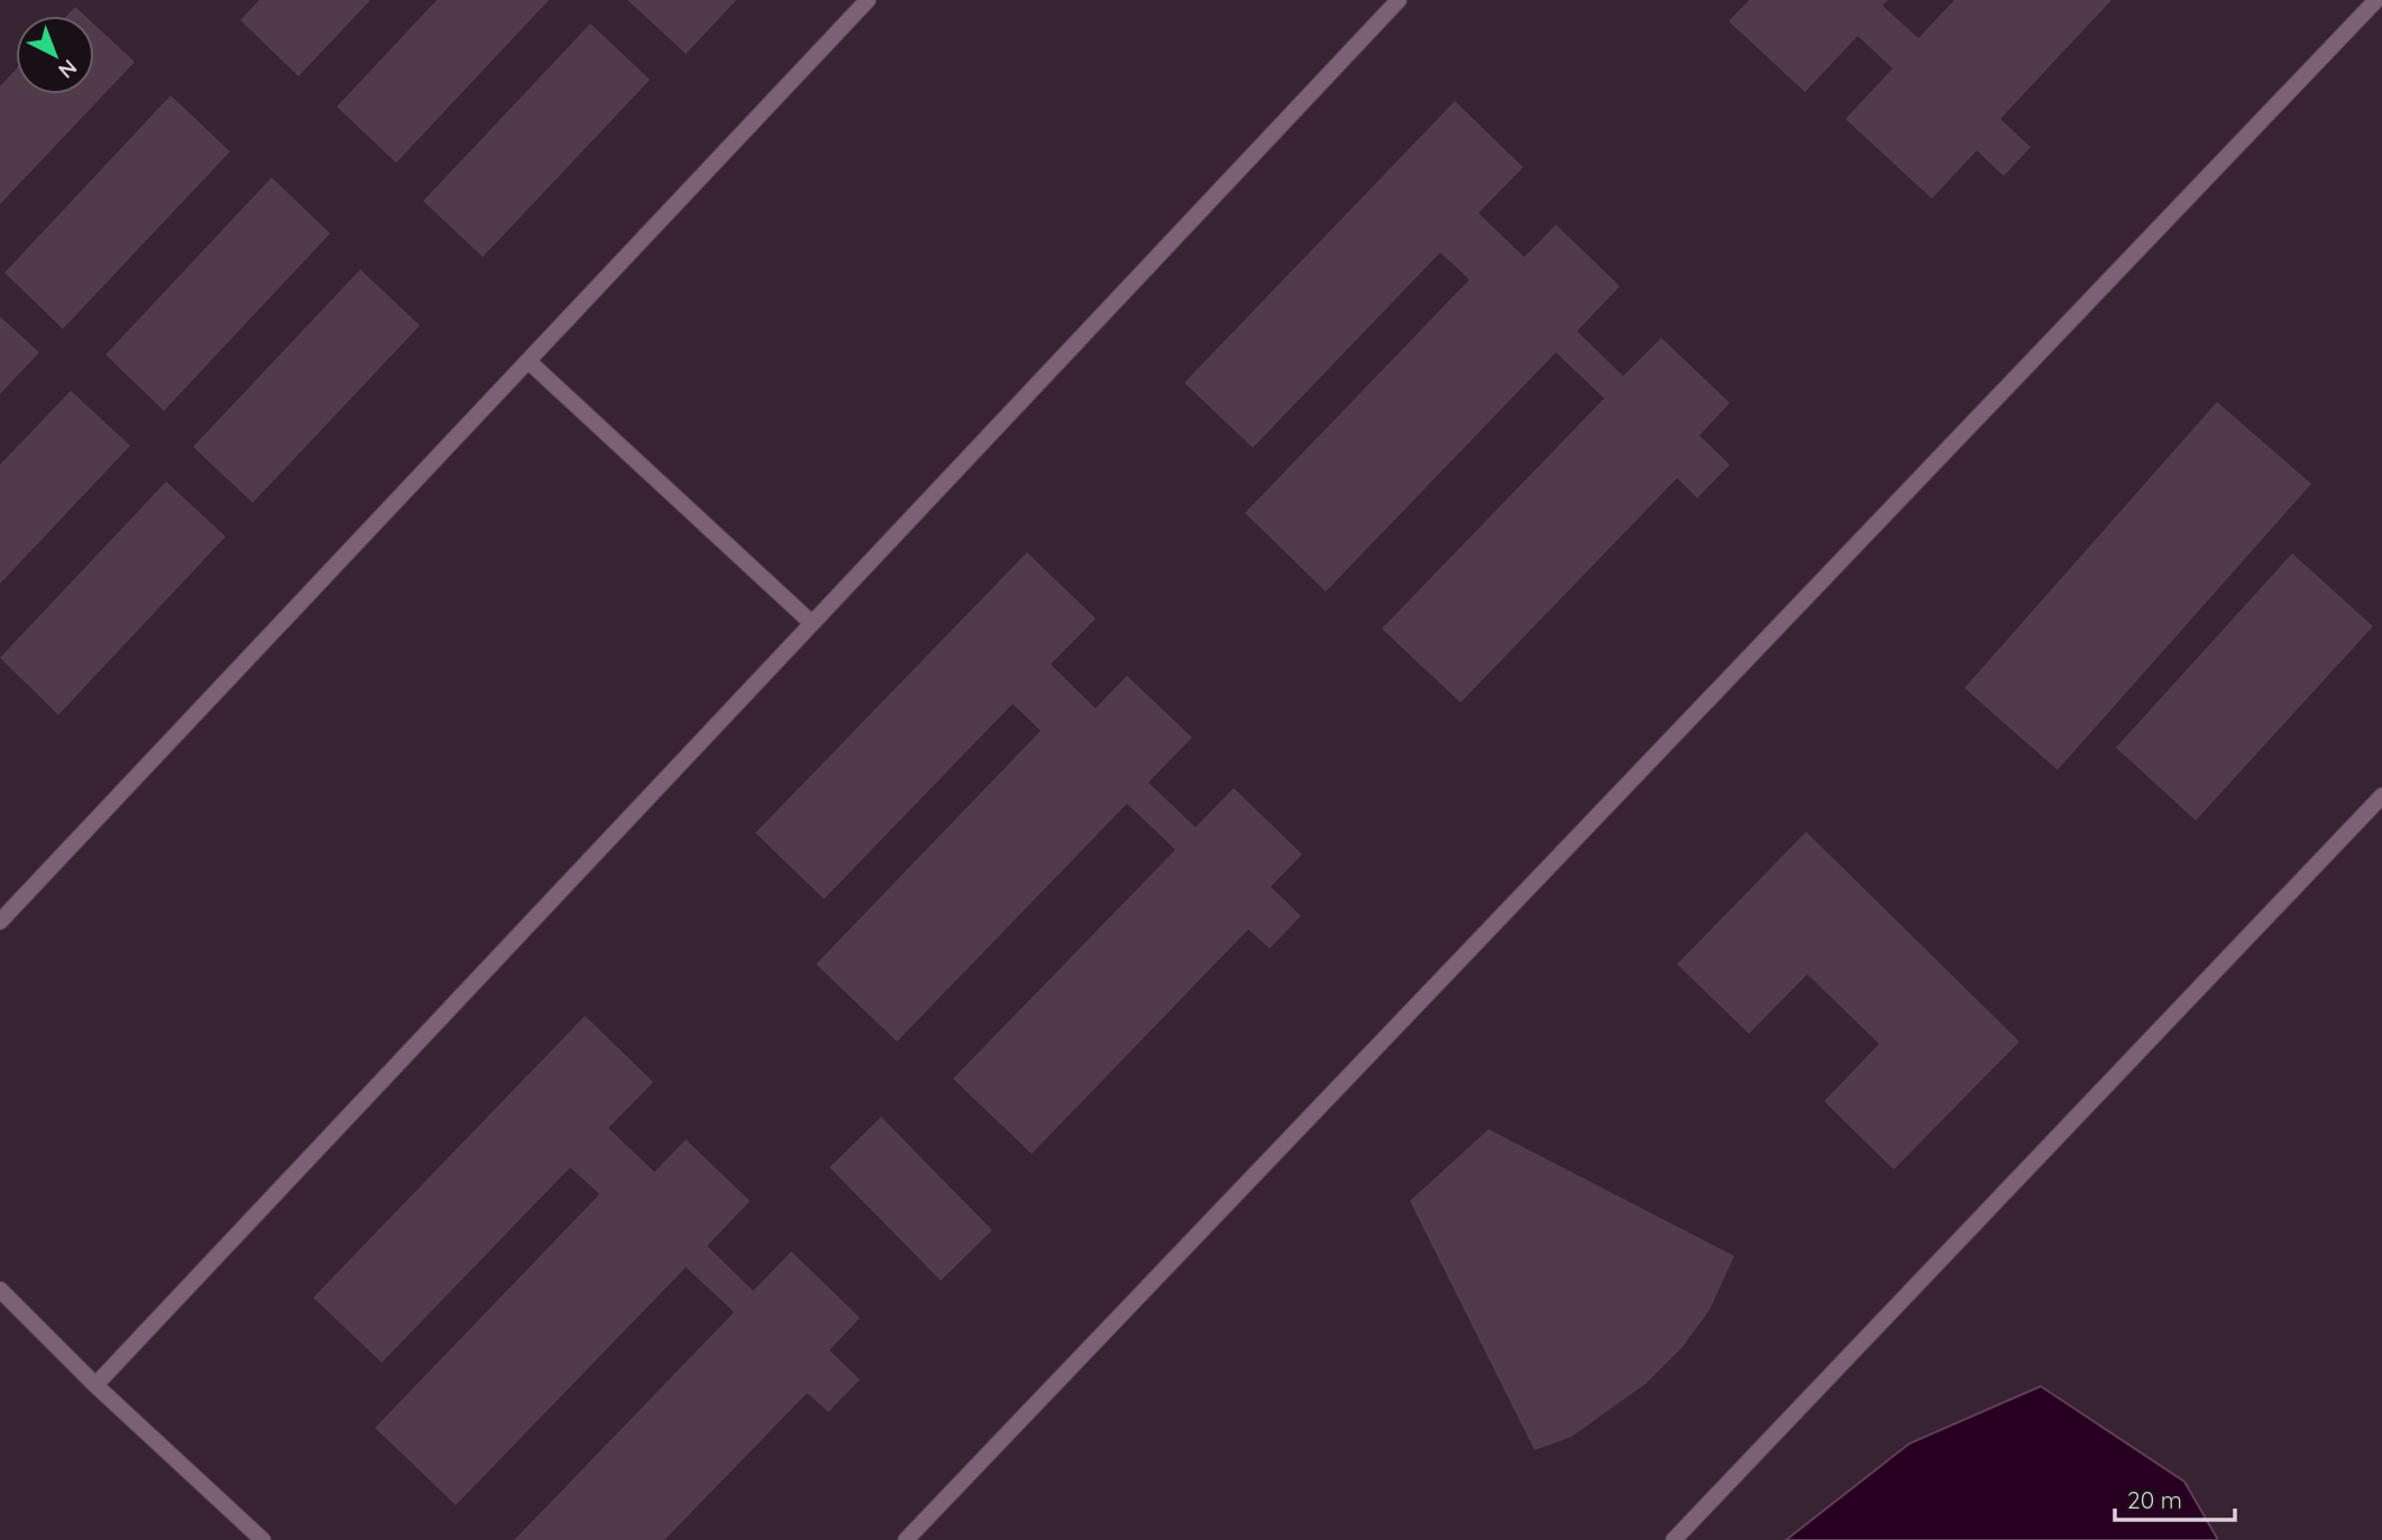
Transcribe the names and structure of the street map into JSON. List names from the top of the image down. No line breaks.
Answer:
{"scale_bar":"20 m","north":"bottom right"}
